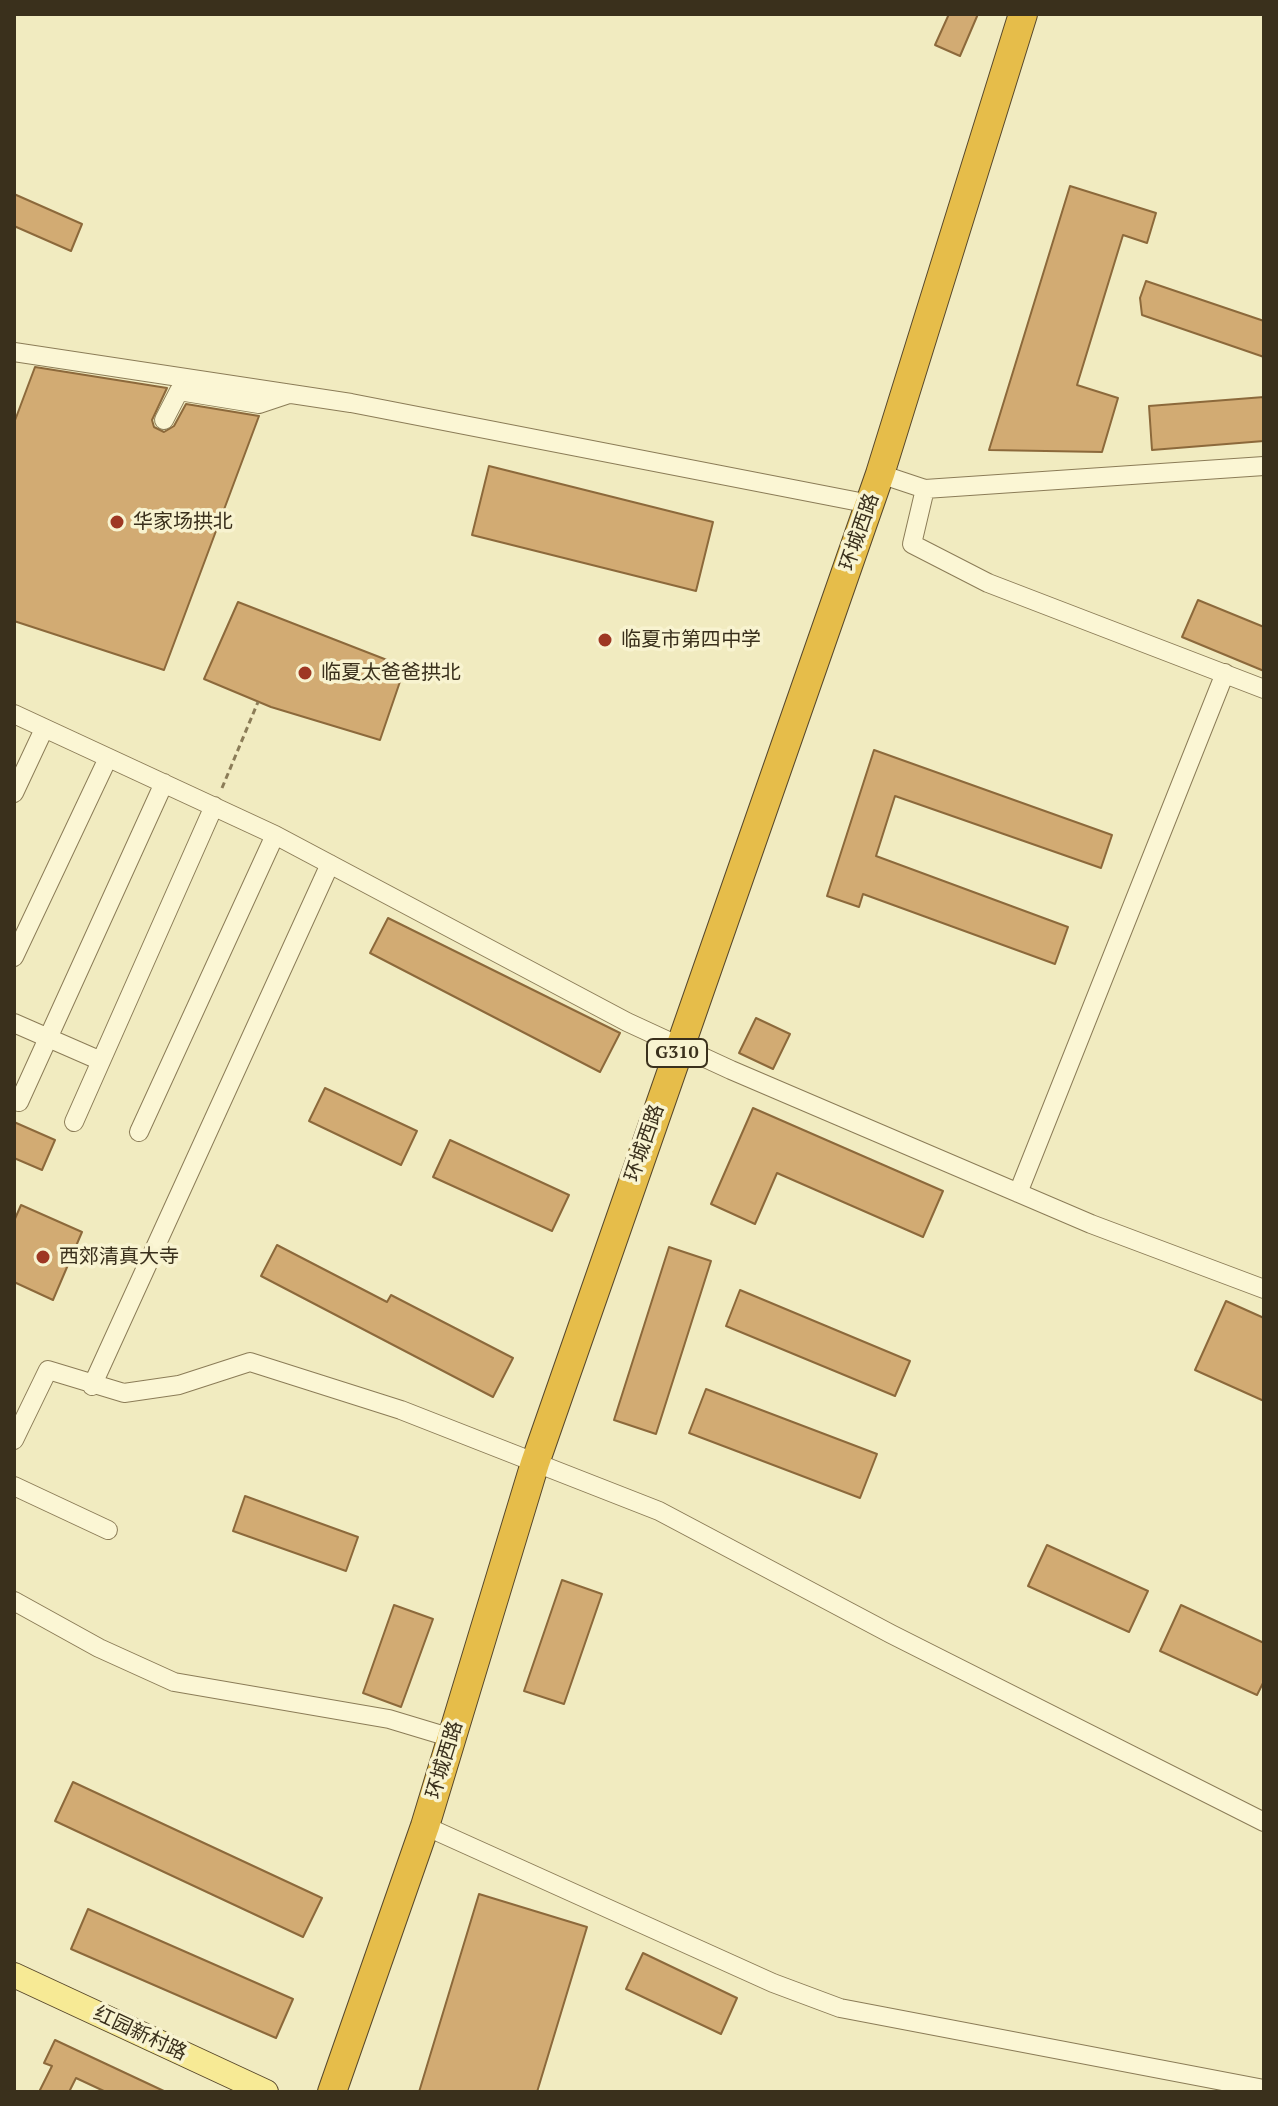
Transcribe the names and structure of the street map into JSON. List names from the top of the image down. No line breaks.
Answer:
{"streets":{"highway":["环城西路","G310"],"main road":["红园新村路"]},"places":["华家场拱北","临夏市第四中学","临夏太爸爸拱北","西郊清真大寺"]}
